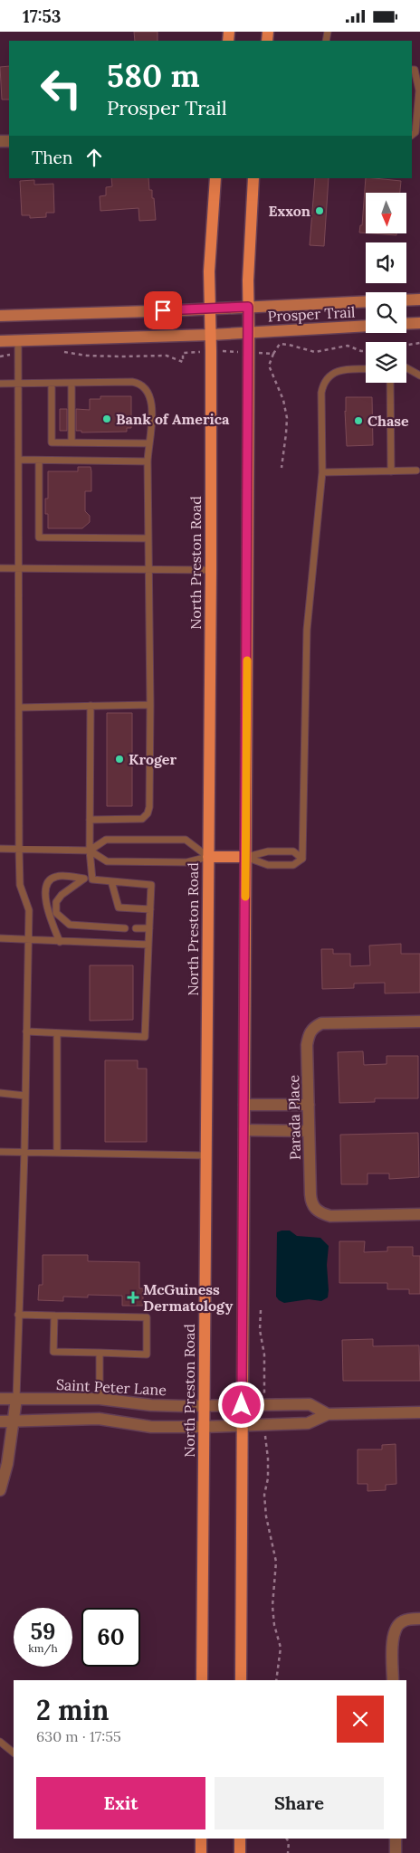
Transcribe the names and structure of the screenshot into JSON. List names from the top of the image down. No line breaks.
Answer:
{"streets":{"main road":["Prosper Trail","North Preston Road"],"street":["Parada Place","Saint Peter Lane"]},"crossings":[["Prosper Trail","North Preston Road"],["North Preston Road","Saint Peter Lane"]],"places":{"other":["Exxon","Bank of America","Chase","Kroger"],"health":["McGuiness Dermatology"]},"north":"bottom","page":{"status":"17:53","turn":["580 m","Prosper Trail"],"then":"Then","speed":"59 km/h","limit":"60","heading":["2 min","630 m · 17:55"],"buttons":["Exit","Share"]}}
